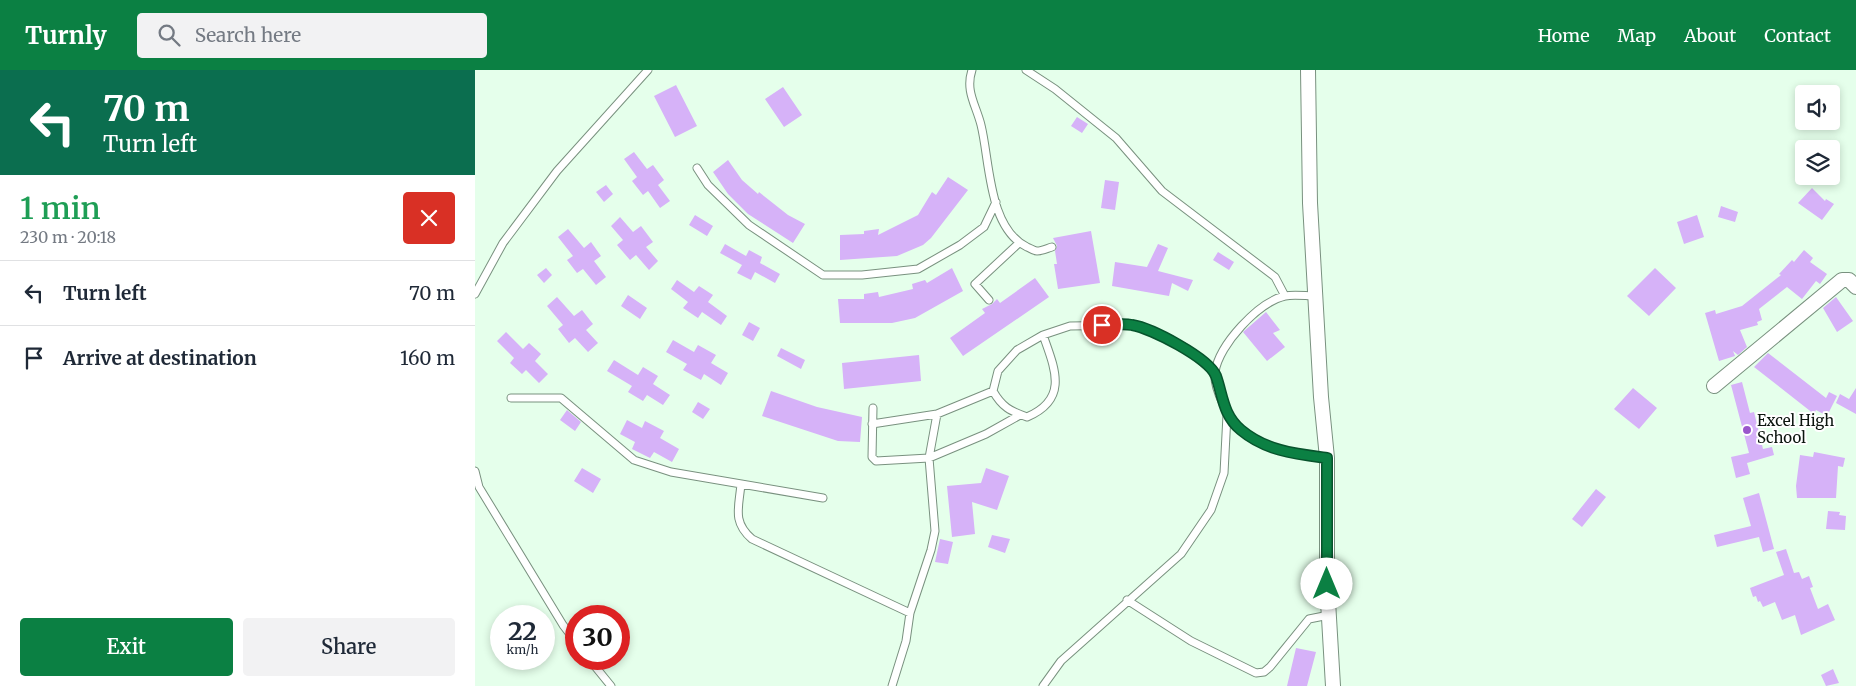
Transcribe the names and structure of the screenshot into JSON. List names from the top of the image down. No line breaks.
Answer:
{"places":["Excel High School"],"page":{"header":"Turnly","search":"Search here","nav":["Home","Map","About","Contact"],"turn":["70 m","Turn left"],"heading":["1 min","230 m · 20:18"],"list":[{"name":"Turn left","value":"70 m"},{"name":"Arrive at destination","value":"160 m"}],"speed":"22 km/h","limit":"30","buttons":["Exit","Share"]}}
